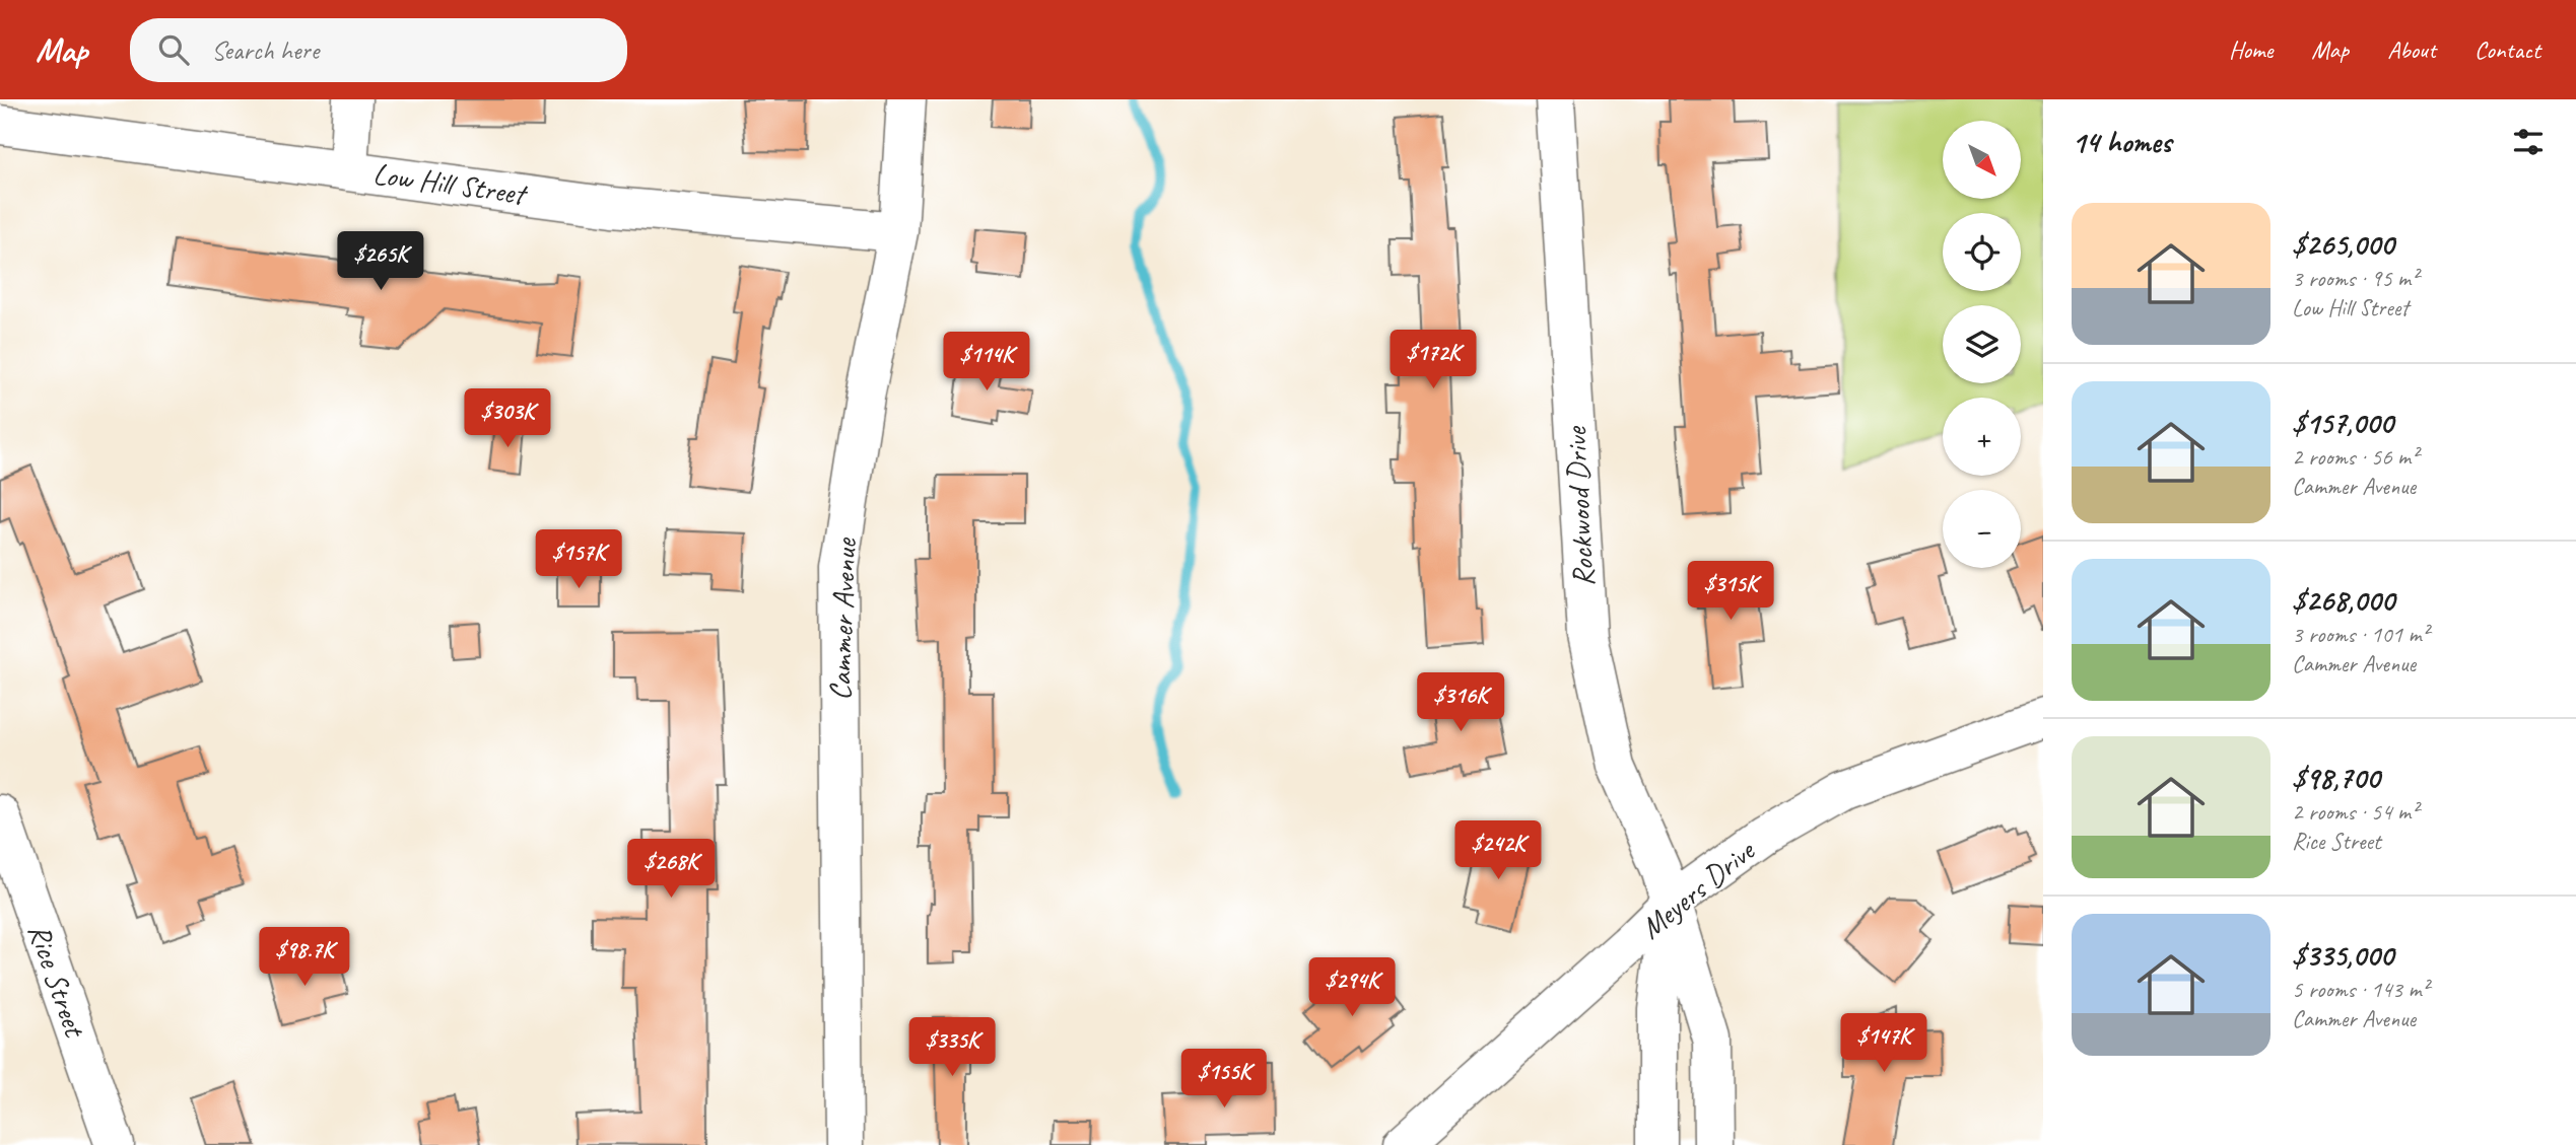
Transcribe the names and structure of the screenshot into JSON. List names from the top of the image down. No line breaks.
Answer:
{"streets":{"street":["Low Hill Street","Rockwood Drive","Cammer Avenue","Meyers Drive","Rice Street"]},"crossings":[["Low Hill Street","Cammer Avenue"],["Rockwood Drive","Meyers Drive"]],"north":"bottom right","page":{"header":"Map","search":"Search here","nav":["Home","Map","About","Contact"],"heading":"14 homes","map_buttons":["+","−"],"list":[{"name":"$265,000","note":"3 rooms · 95 m² · Low Hill Street"},{"name":"$157,000","note":"2 rooms · 56 m² · Cammer Avenue"},{"name":"$268,000","note":"3 rooms · 101 m² · Cammer Avenue"},{"name":"$98,700","note":"2 rooms · 54 m² · Rice Street"},{"name":"$335,000","note":"5 rooms · 143 m² · Cammer Avenue"}],"price":["$265K","$172K","$114K","$303K","$157K","$315K","$316K","$242K","$268K","$98.7K","$294K","$147K","$335K","$155K"]}}
